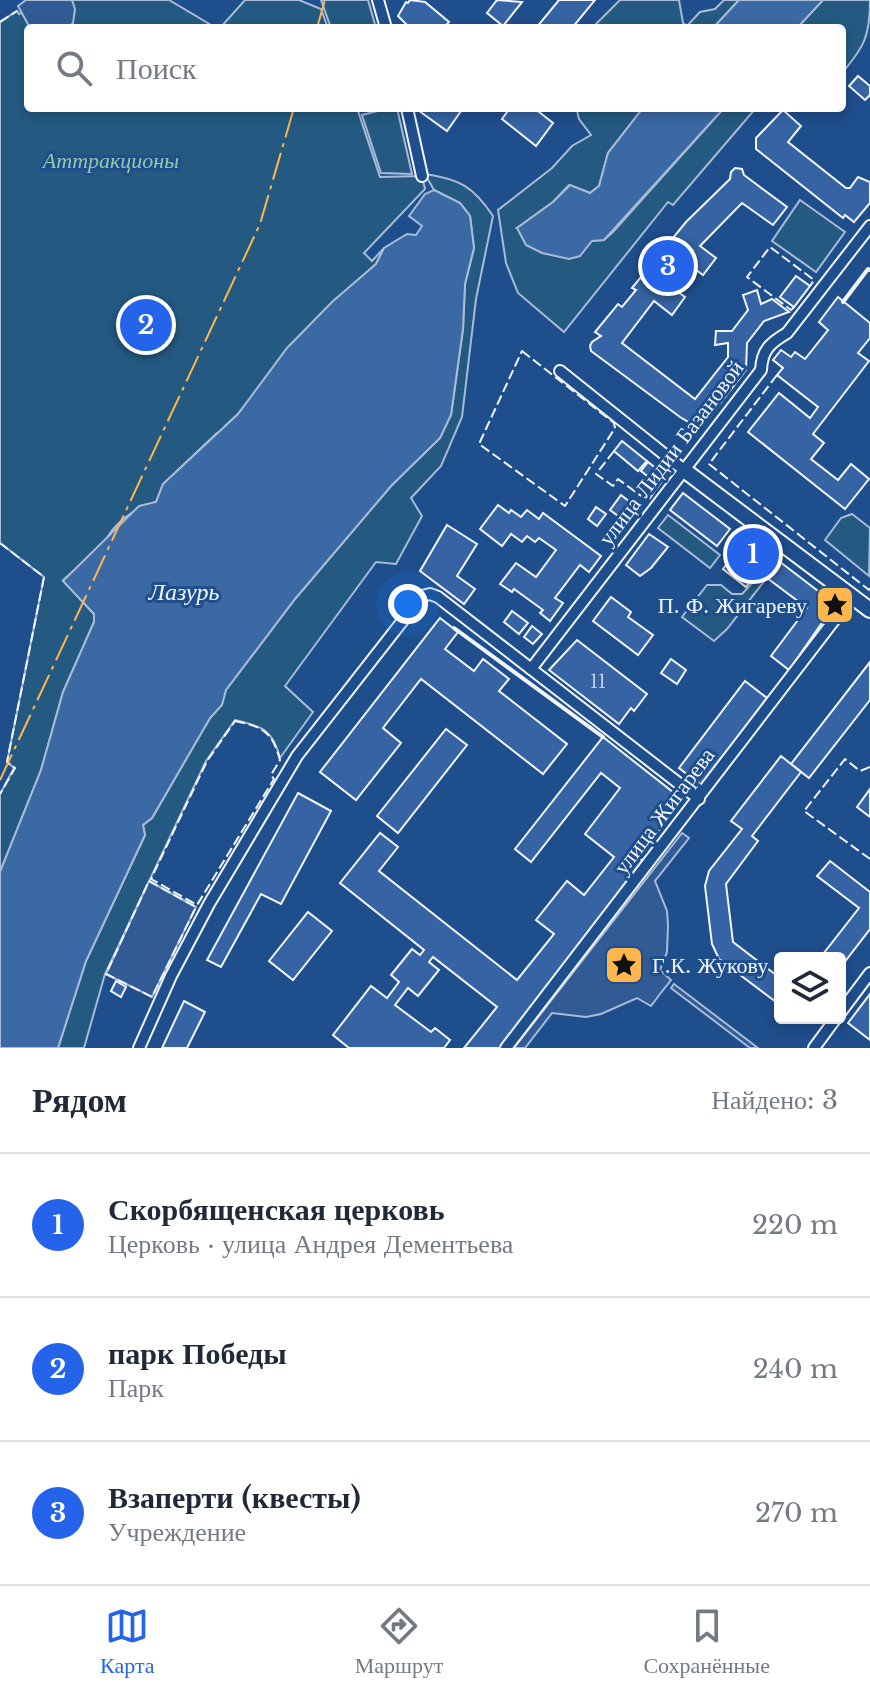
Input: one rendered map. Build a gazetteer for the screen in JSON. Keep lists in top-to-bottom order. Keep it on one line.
{"streets":{"street":["улица Лидии Базановой","улица Жигарева"]},"water":["Лазурь"],"parks":["Аттракционы"],"places":{"place":["П. Ф. Жигареву","Г.К. Жукову"]},"house_numbers":["11"],"page":{"search":"Поиск","pins":["3","2","1"],"heading":["Рядом","Найдено: 3"],"list":[{"mark":"1","name":"Скорбященская церковь","note":"Церковь · улица Андрея Дементьева","value":"220 m"},{"mark":"2","name":"парк Победы","note":"Парк","value":"240 m"},{"mark":"3","name":"Взаперти (квесты)","note":"Учреждение","value":"270 m"}],"nav":["Карта","Маршрут","Сохранённые"]}}
